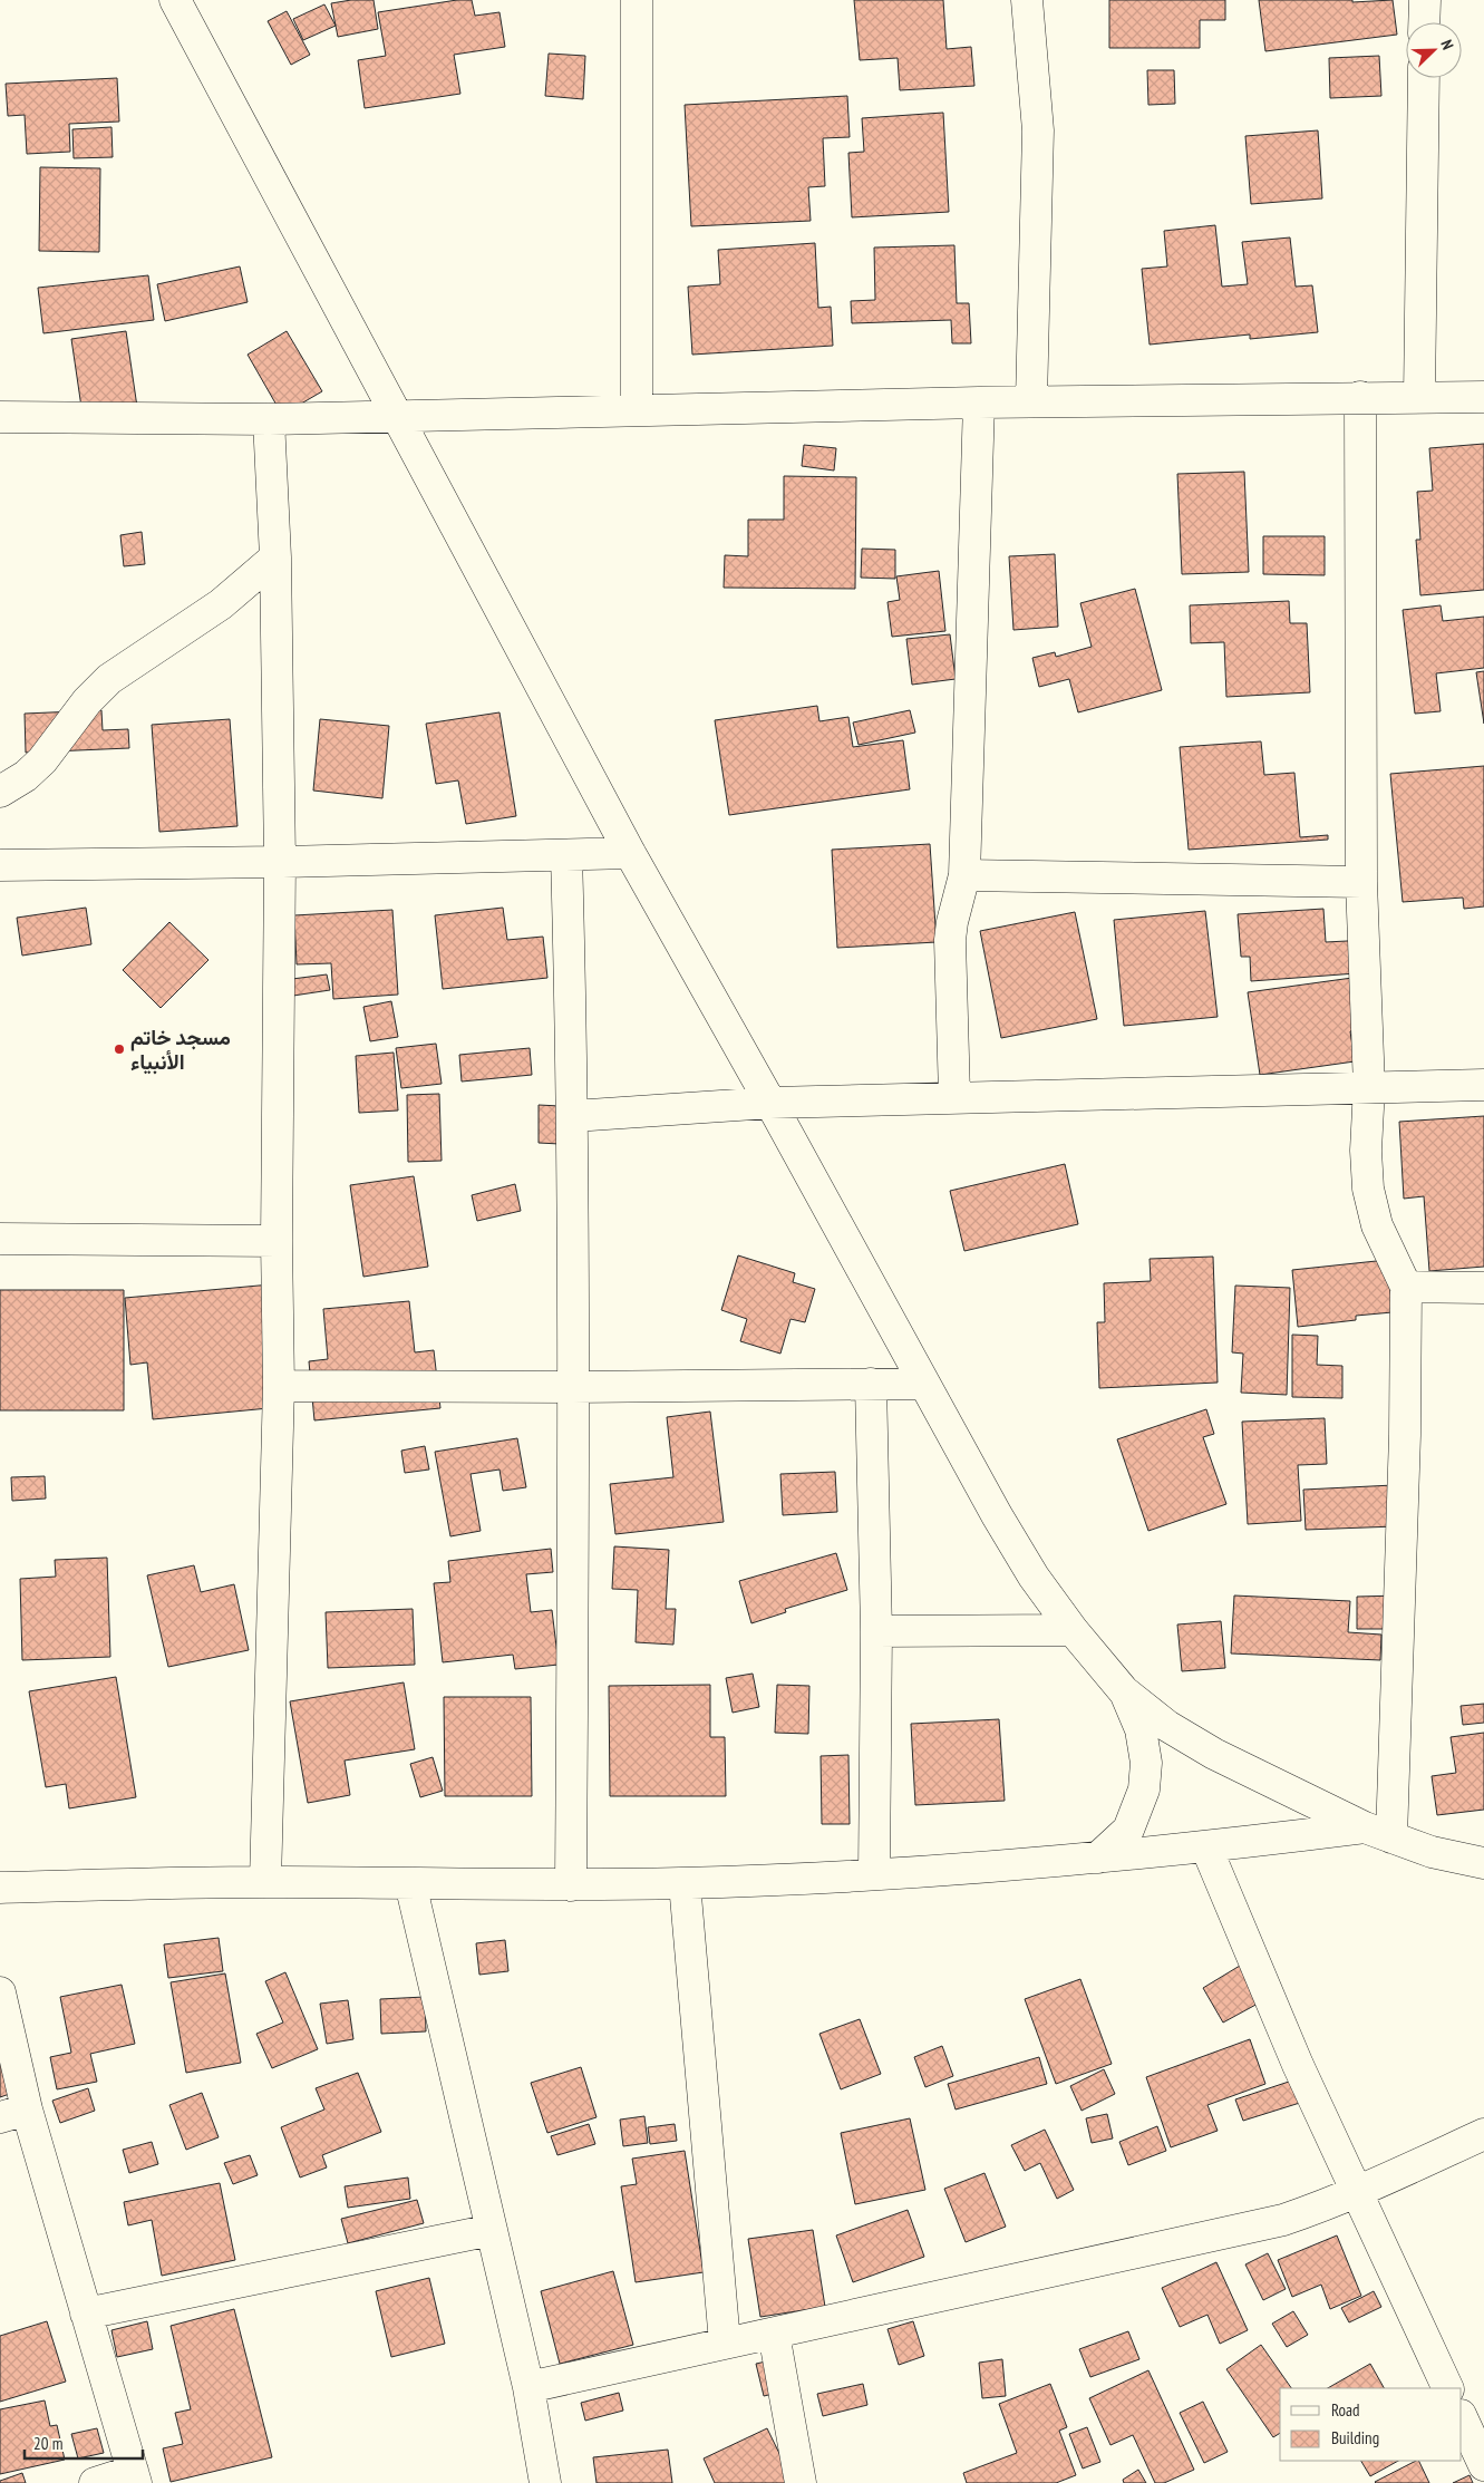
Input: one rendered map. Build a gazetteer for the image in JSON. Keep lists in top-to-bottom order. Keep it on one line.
{"places":["مسجد خاتم الأنبياء"],"legend":["Road","Building"],"scale_bar":"20 m","north":"top right"}
